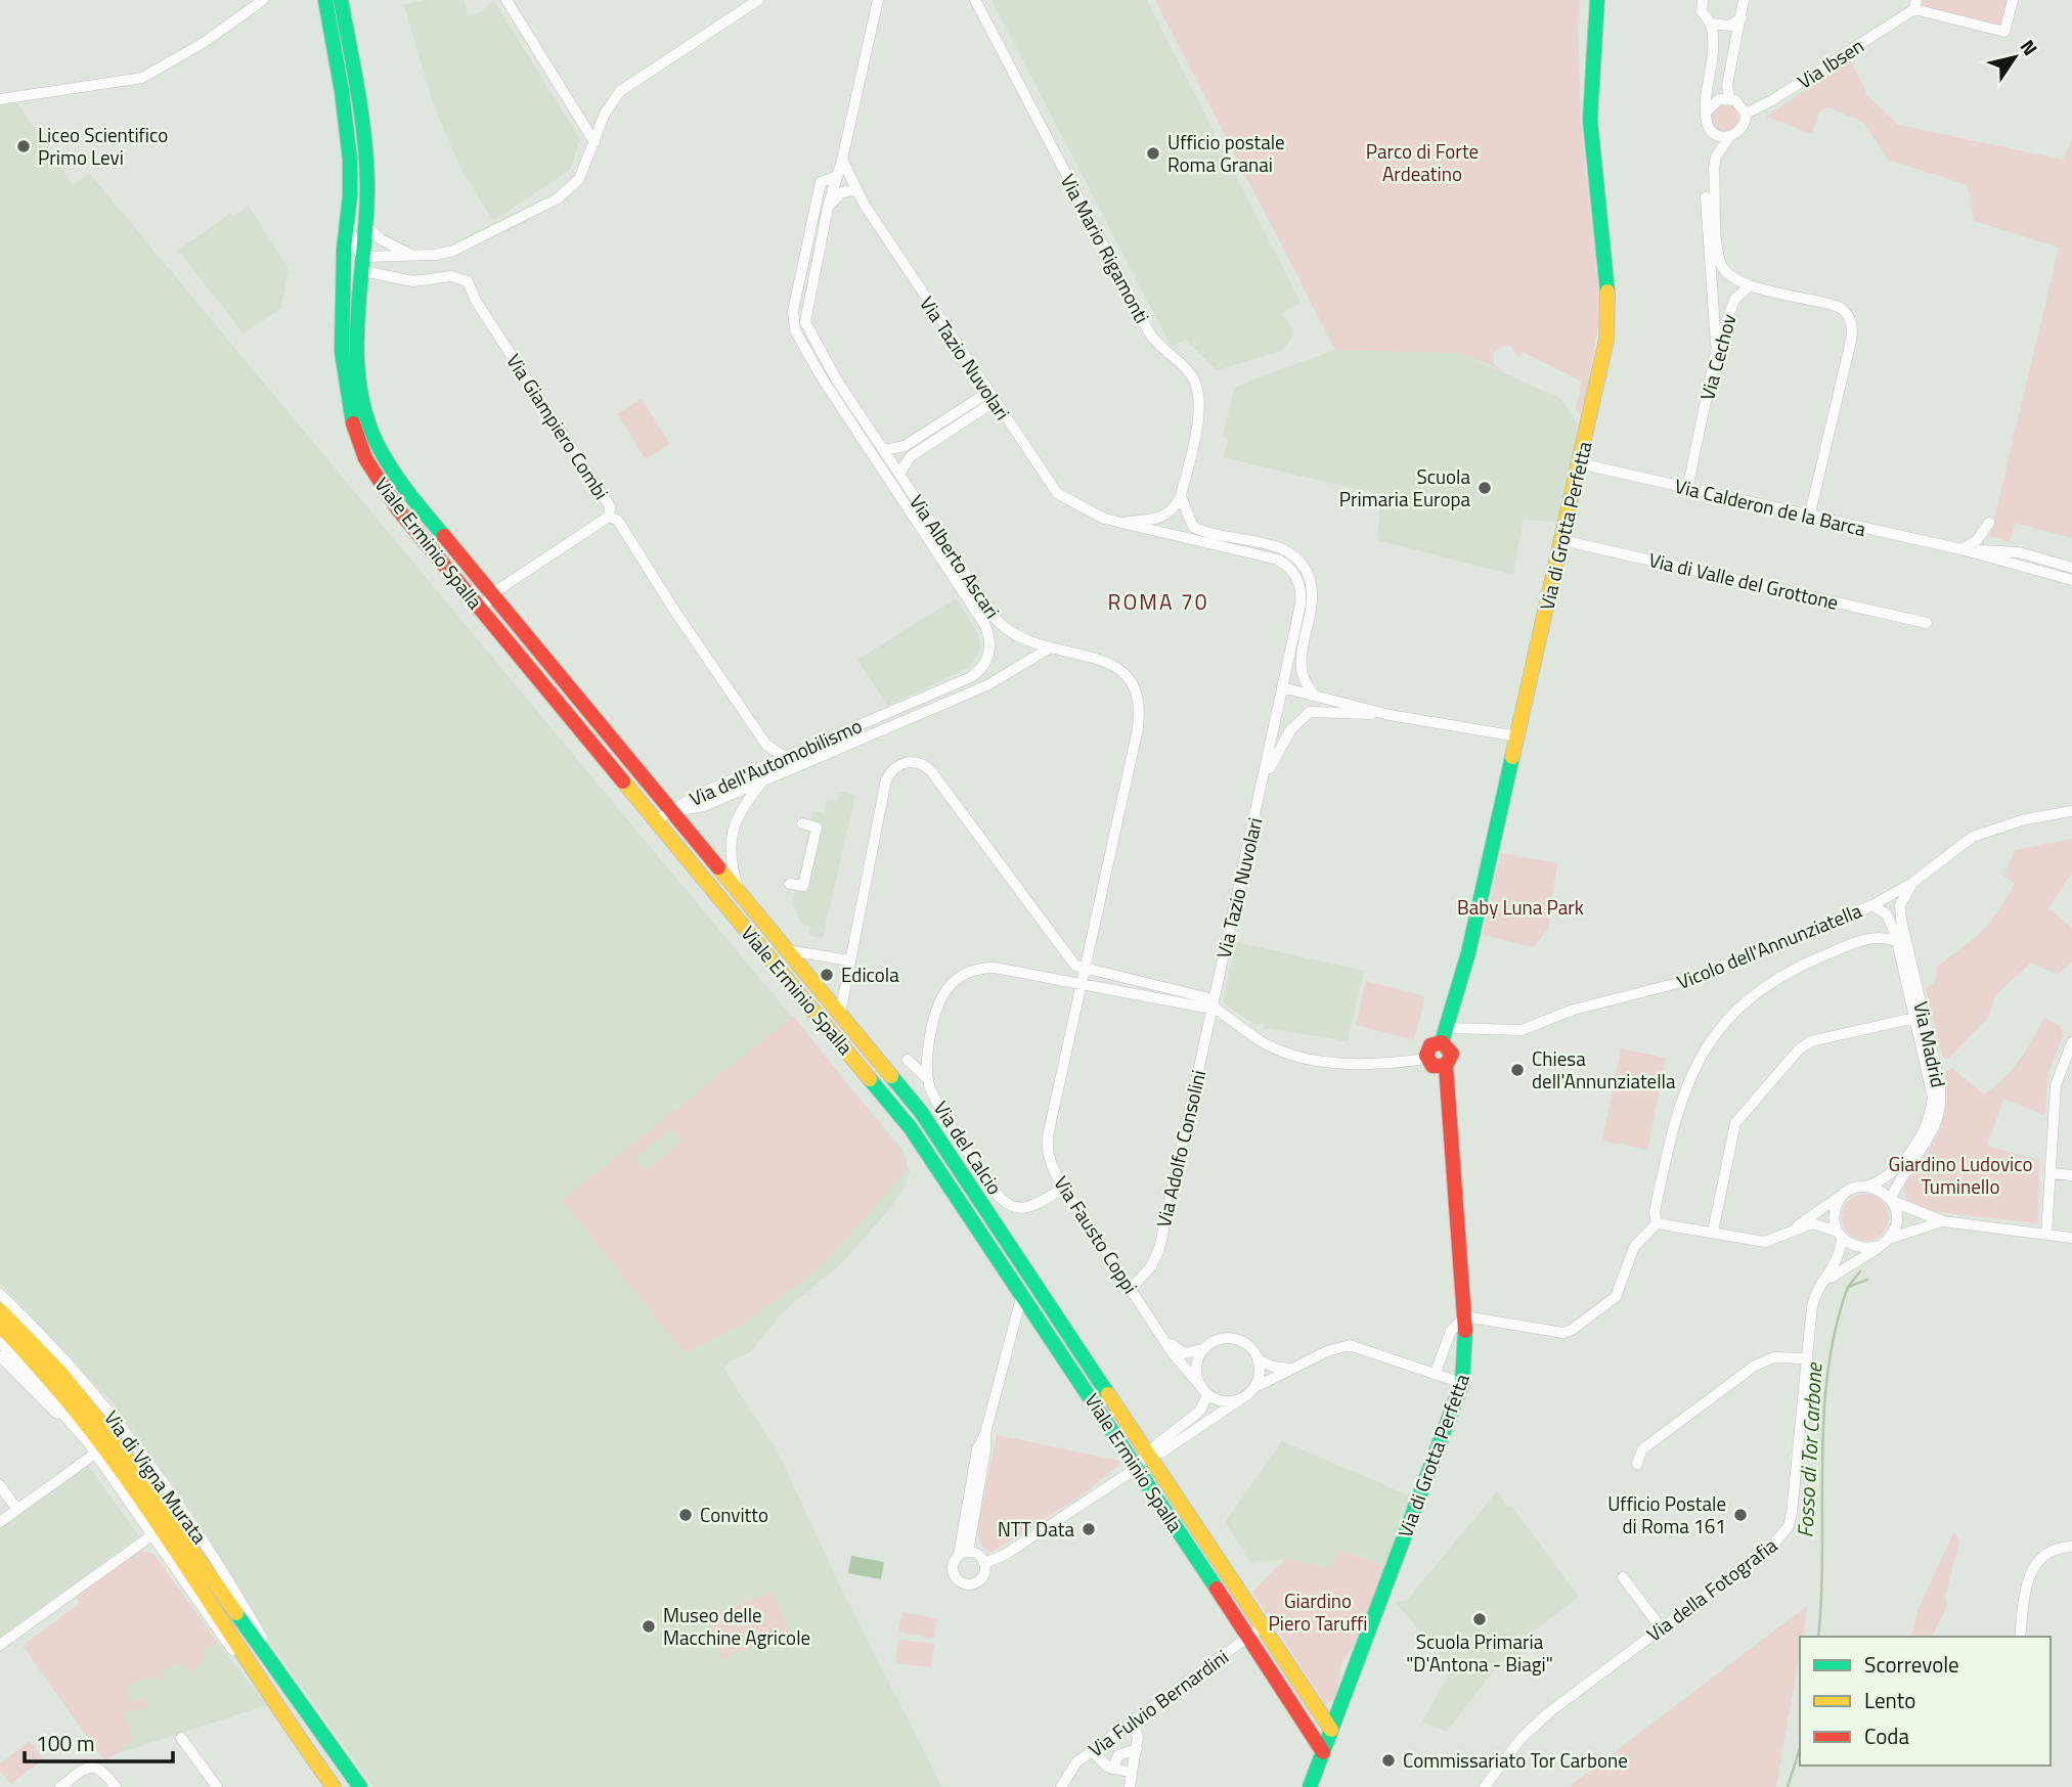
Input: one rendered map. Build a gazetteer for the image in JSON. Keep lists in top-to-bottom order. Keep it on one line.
{"streets":{"main road":["Via di Grotta Perfetta","Viale Erminio Spalla","Via di Vigna Murata"],"street":["Via Ibsen","Via Mario Rigamonti","Via Cechov","Via Tazio Nuvolari","Via Giampiero Combi","Via Calderon de la Barca","Via Alberto Ascari","Via di Valle del Grottone","Via dell'Automobilismo","Vicolo dell'Annunziatella","Via Madrid","Via del Calcio","Via Adolfo Consolini","Via Fausto Coppi","Via della Fotografia","Via Fulvio Bernardini"]},"crossings":[["Via Mario Rigamonti","Via Tazio Nuvolari"],["Via Cechov","Via Calderon de la Barca"],["Via Tazio Nuvolari","Via Adolfo Consolini"],["Via Giampiero Combi","Viale Erminio Spalla"],["Via Giampiero Combi","Via dell'Automobilismo"],["Via Calderon de la Barca","Via di Grotta Perfetta"],["Via di Grotta Perfetta","Viale Erminio Spalla"],["Via di Grotta Perfetta","Via di Valle del Grottone"],["Via di Grotta Perfetta","Vicolo dell'Annunziatella"],["Viale Erminio Spalla","Via dell'Automobilismo"],["Viale Erminio Spalla","Via Fulvio Bernardini"],["Via Alberto Ascari","Via dell'Automobilismo"],["Via Alberto Ascari","Via Fausto Coppi"],["Vicolo dell'Annunziatella","Via Madrid"],["Via Madrid","Via della Fotografia"],["Via del Calcio","Via Fausto Coppi"],["Via Adolfo Consolini","Via Fausto Coppi"]],"districts":["ROMA 70"],"water":["Fosso di Tor Carbone"],"parks":["Parco di Forte Ardeatino","Baby Luna Park","Giardino Ludovico Tuminello","Giardino Piero Taruffi"],"places":["Liceo Scientifico Primo Levi","Ufficio postale Roma Granai","Scuola Primaria Europa","Edicola","Chiesa dell'Annunziatella","Convitto","Ufficio Postale di Roma 161","NTT Data","Scuola Primaria \"D'Antona - Biagi\"","Museo delle Macchine Agricole","Commissariato Tor Carbone"],"legend":["Scorrevole","Lento","Coda"],"scale_bar":"100 m","north":"top right"}
